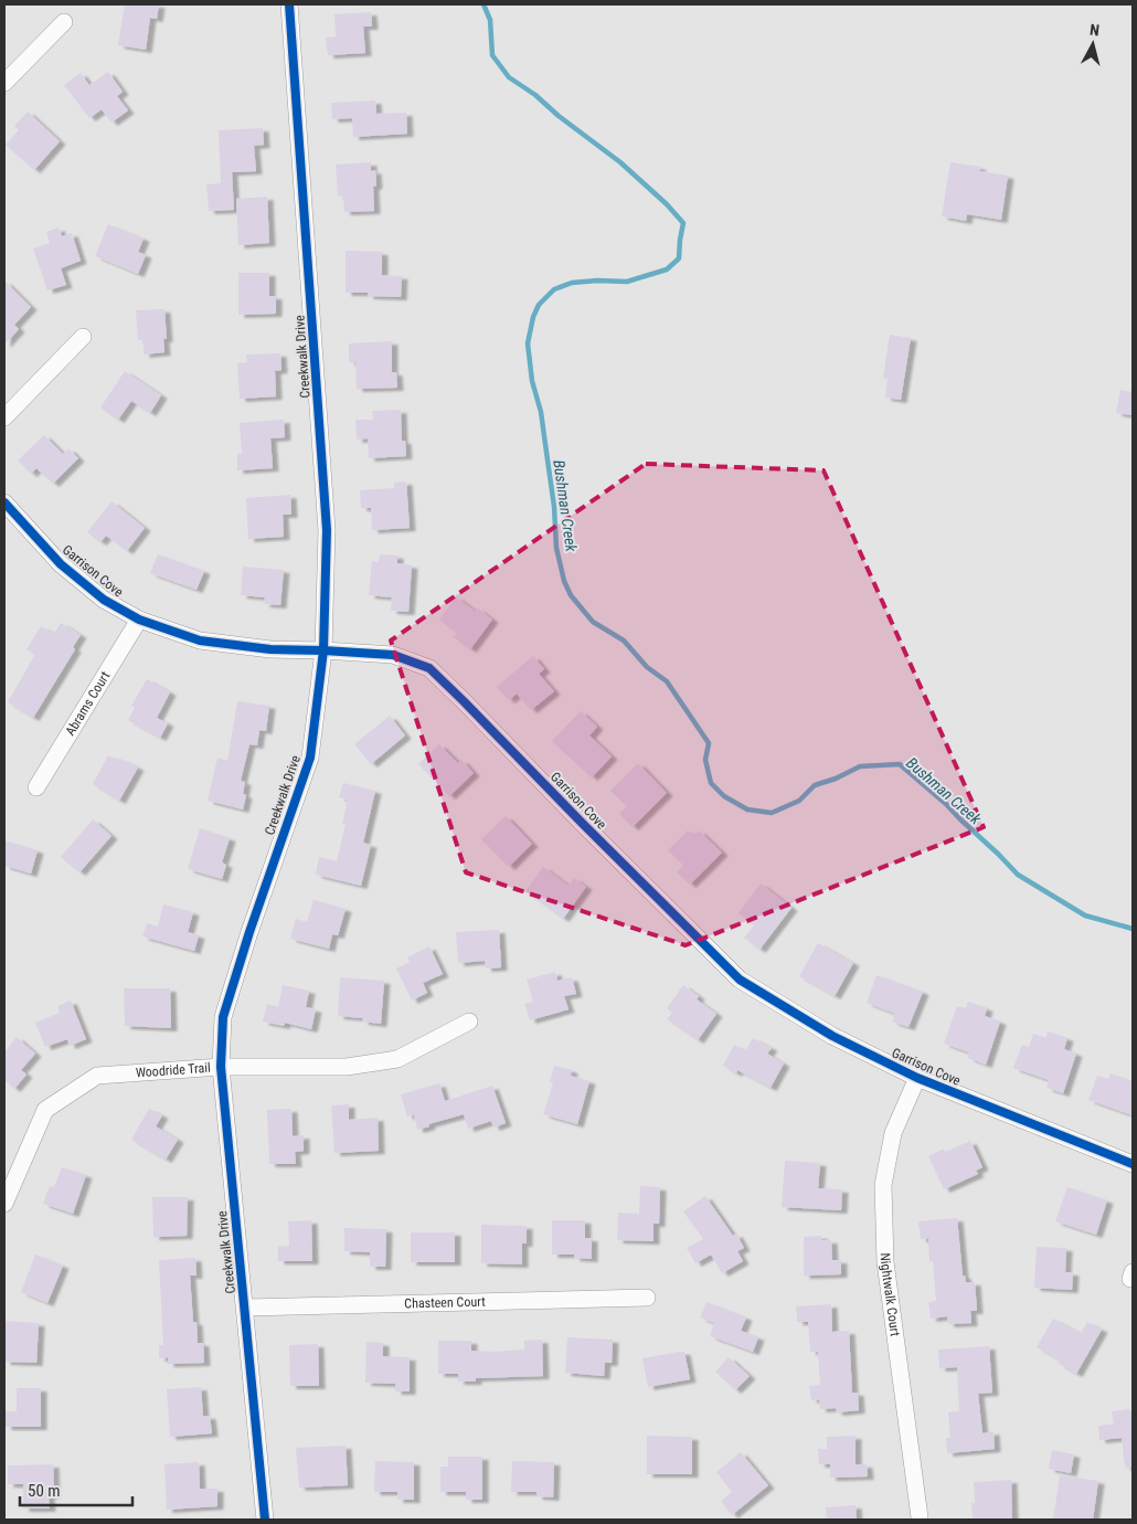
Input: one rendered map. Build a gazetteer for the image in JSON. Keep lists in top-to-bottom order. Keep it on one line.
{"streets":{"street":["Creekwalk Drive","Garrison Cove","Abrams Court","Woodride Trail","Nightwalk Court","Chasteen Court"]},"crossings":[["Creekwalk Drive","Garrison Cove"],["Creekwalk Drive","Woodride Trail"],["Creekwalk Drive","Chasteen Court"],["Garrison Cove","Abrams Court"],["Garrison Cove","Nightwalk Court"]],"water":["Bushman Creek"],"scale_bar":"50 m","north":"top"}
